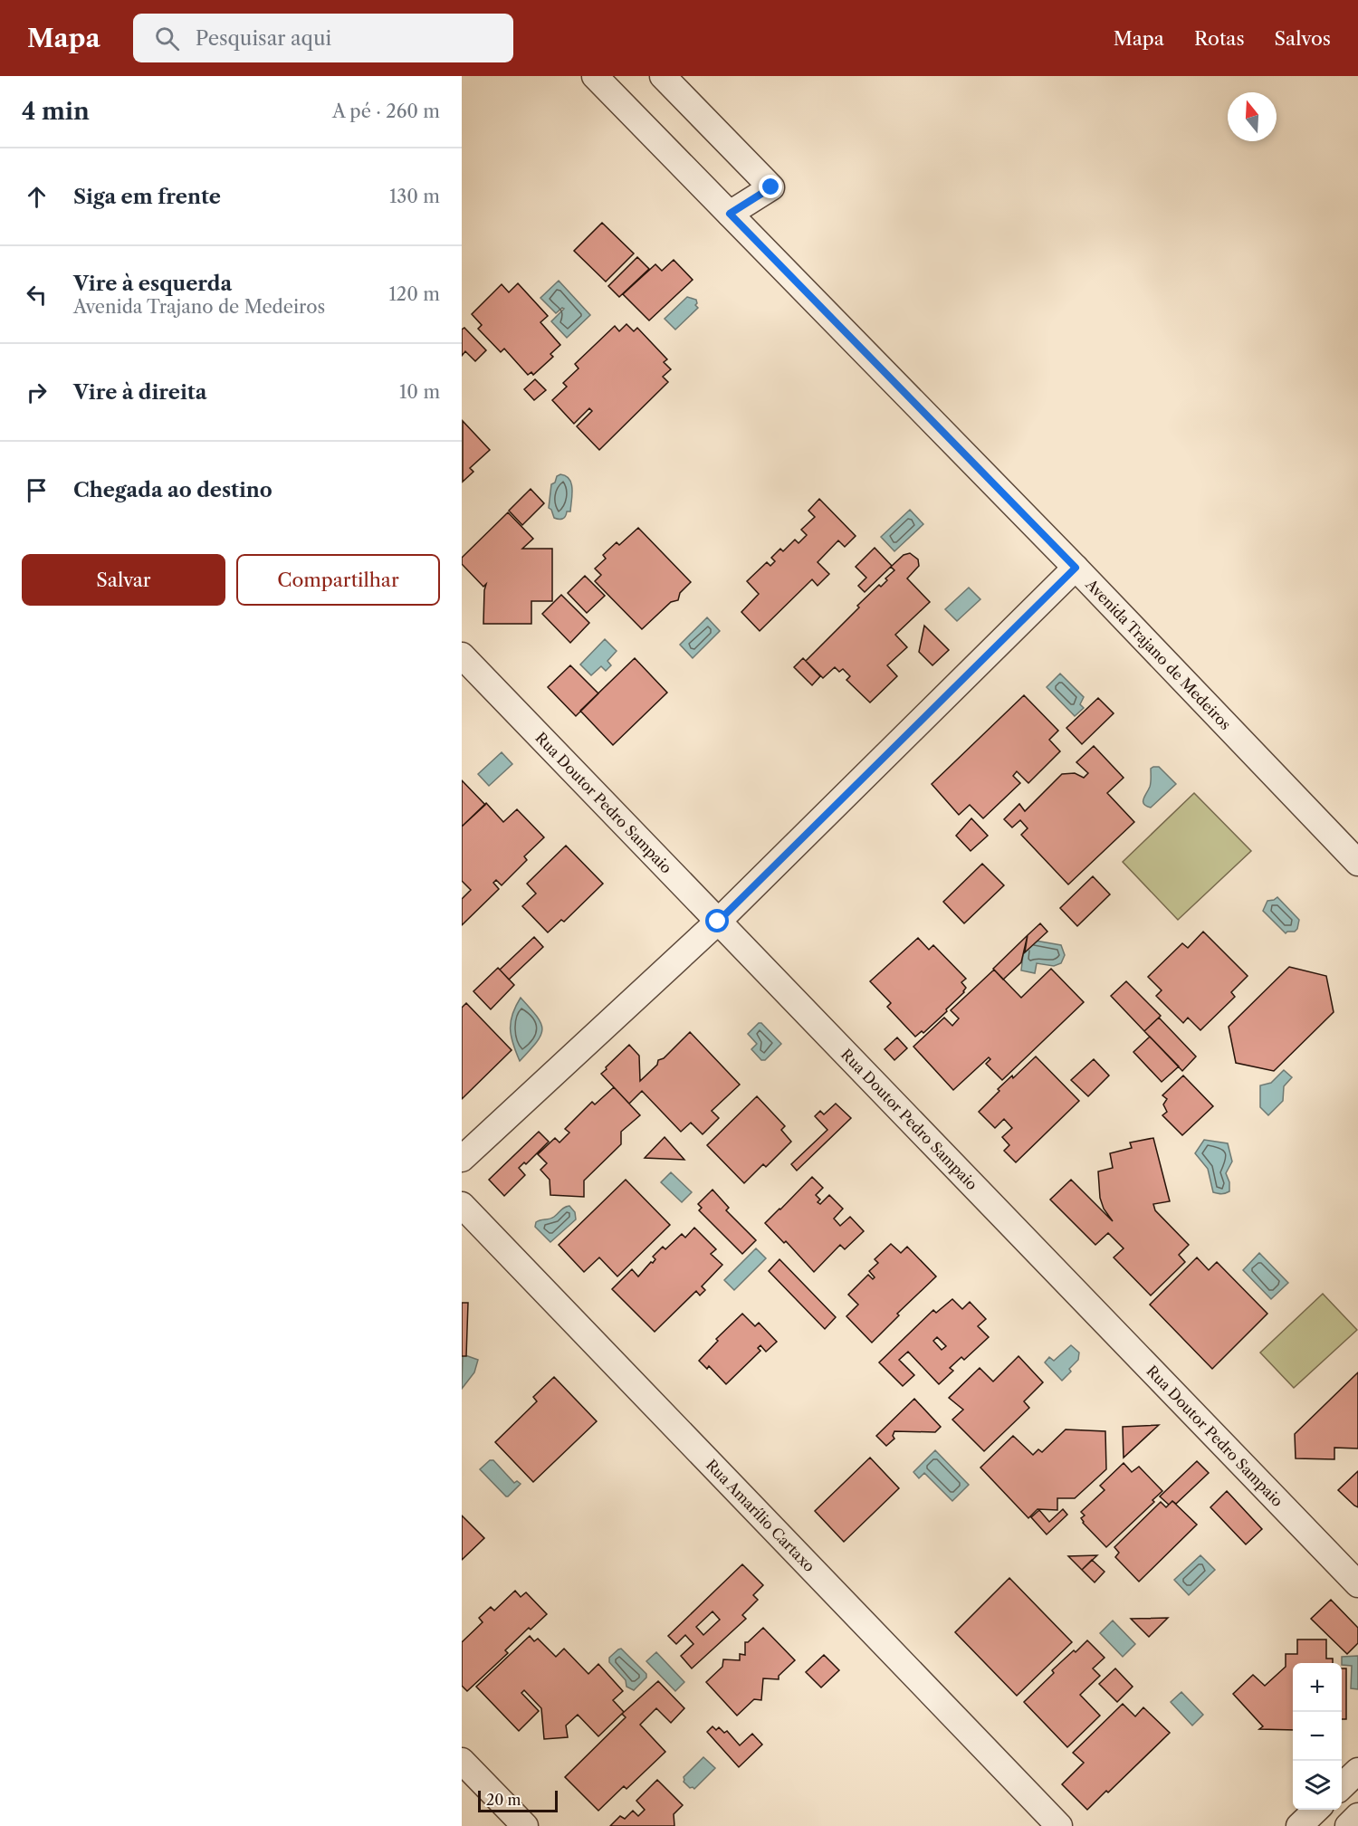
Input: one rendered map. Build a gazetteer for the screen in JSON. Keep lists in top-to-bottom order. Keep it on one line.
{"streets":{"street":["Avenida Trajano de Medeiros","Rua Doutor Pedro Sampaio","Rua Amarílio Cartaxo"]},"scale_bar":"20 m","north":"top","page":{"header":"Mapa","search":"Pesquisar aqui","nav":["Mapa","Rotas","Salvos"],"heading":["4 min","A pé · 260 m"],"list":[["Siga em frente","130 m"],["Vire à esquerda","Avenida Trajano de Medeiros","120 m"],["Vire à direita","10 m"],"Chegada ao destino"],"buttons":["Salvar","Compartilhar"],"map_buttons":["+","−"],"scale":"20 m"}}
